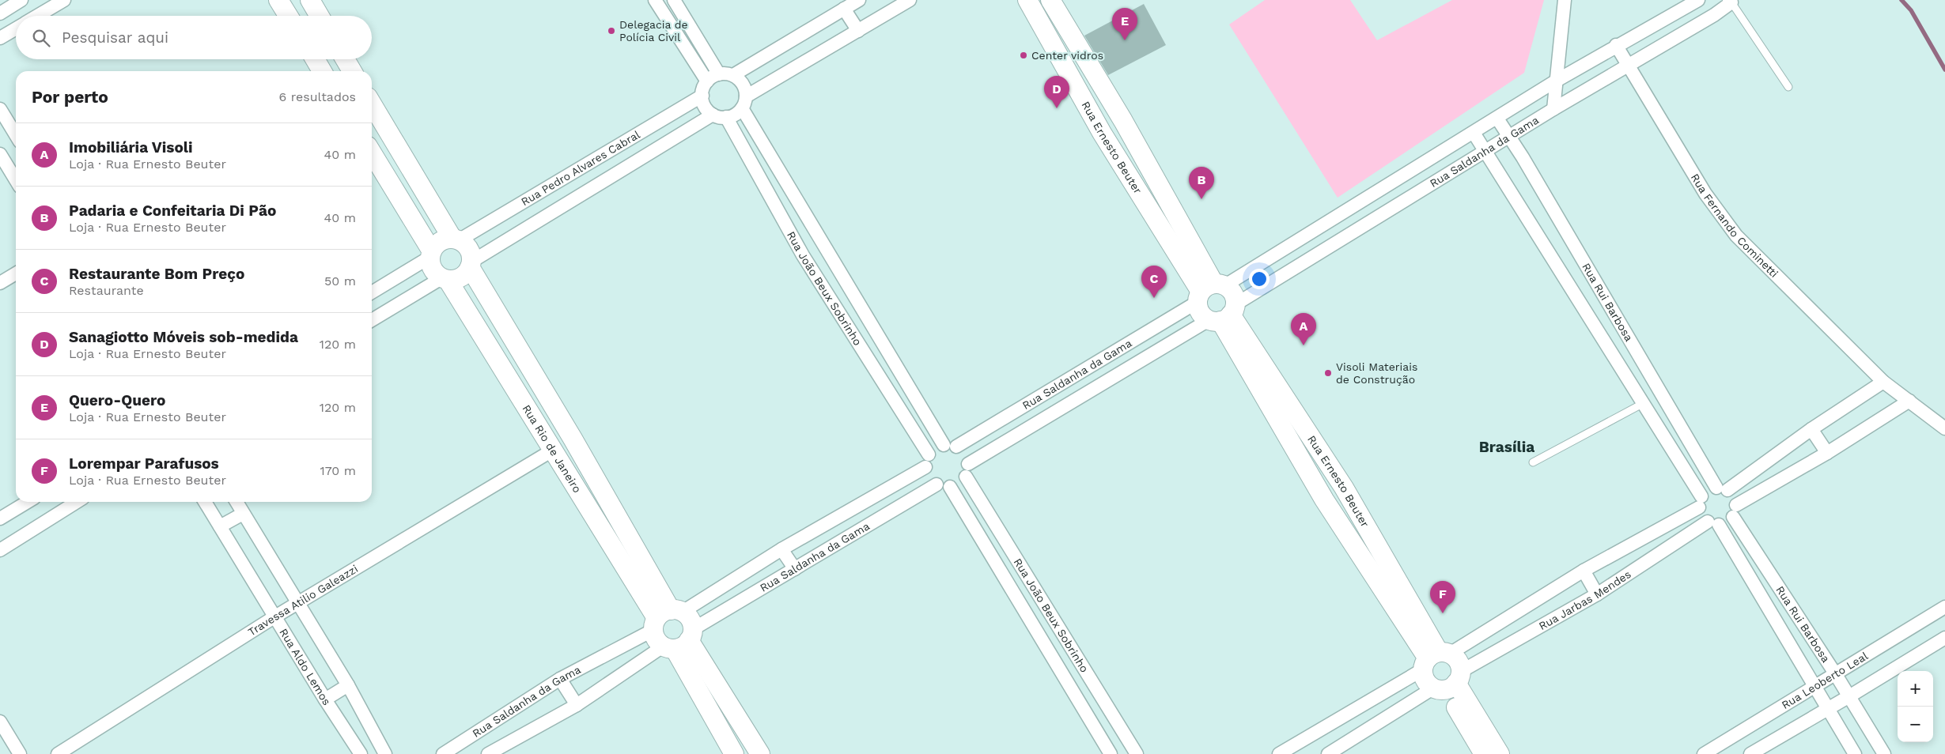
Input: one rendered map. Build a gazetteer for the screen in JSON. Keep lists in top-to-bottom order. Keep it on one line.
{"streets":{"main road":["Rua Ernesto Beuter","Rua Rio de Janeiro"],"street":["Rua Saldanha da Gama","Rua Pedro Alvares Cabral","Rua Fernando Cominetti","Rua João Beux Sobrinho","Rua Rui Barbosa","Rua Jarbas Mendes","Travessa Atilio Galeazzi","Rua Aldo Lemos","Rua Leoberto Leal"]},"crossings":[["Rua Ernesto Beuter","Rua Saldanha da Gama"],["Rua Saldanha da Gama","Rua Fernando Cominetti"],["Rua Saldanha da Gama","Rua João Beux Sobrinho"],["Rua Saldanha da Gama","Rua Rui Barbosa"],["Rua Saldanha da Gama","Rua Rio de Janeiro"],["Rua Pedro Alvares Cabral","Rua João Beux Sobrinho"],["Rua Pedro Alvares Cabral","Rua Rio de Janeiro"],["Rua Rui Barbosa","Rua Jarbas Mendes"],["Rua Rui Barbosa","Rua Leoberto Leal"],["Rua Rio de Janeiro","Travessa Atilio Galeazzi"],["Travessa Atilio Galeazzi","Rua Aldo Lemos"]],"districts":["Brasília"],"places":["Delegacia de Polícia Civil","Center vidros","Visoli Materiais de Construção"],"page":{"pins":["E","D","B","C","A","F"],"search":"Pesquisar aqui","heading":["Por perto","6 resultados"],"list":[{"mark":"A","name":"Imobiliária Visoli","note":"Loja · Rua Ernesto Beuter","value":"40 m"},{"mark":"B","name":"Padaria e Confeitaria Di Pão","note":"Loja · Rua Ernesto Beuter","value":"40 m"},{"mark":"C","name":"Restaurante Bom Preço","note":"Restaurante","value":"50 m"},{"mark":"D","name":"Sanagiotto Móveis sob-medida","note":"Loja · Rua Ernesto Beuter","value":"120 m"},{"mark":"E","name":"Quero-Quero","note":"Loja · Rua Ernesto Beuter","value":"120 m"},{"mark":"F","name":"Lorempar Parafusos","note":"Loja · Rua Ernesto Beuter","value":"170 m"}],"map_buttons":["+","−"]}}
